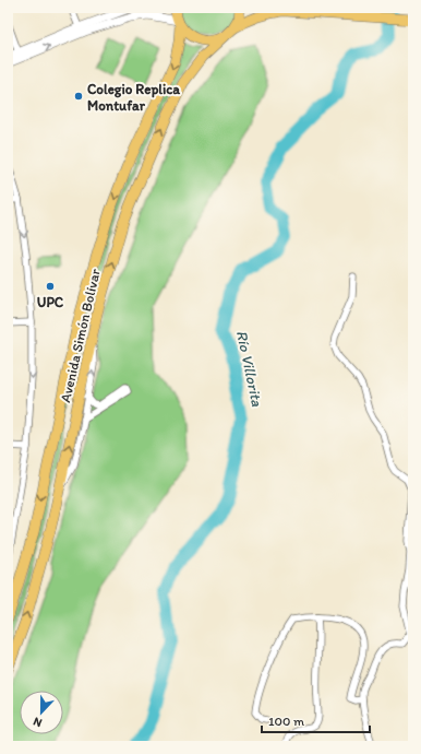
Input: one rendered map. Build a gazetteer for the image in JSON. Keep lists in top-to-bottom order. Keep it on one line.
{"streets":{"main road":["Avenida Simón Bolívar"]},"water":["Río Villorita"],"places":["Colegio Replica Montufar","UPC"],"scale_bar":"100 m","north":"bottom"}
